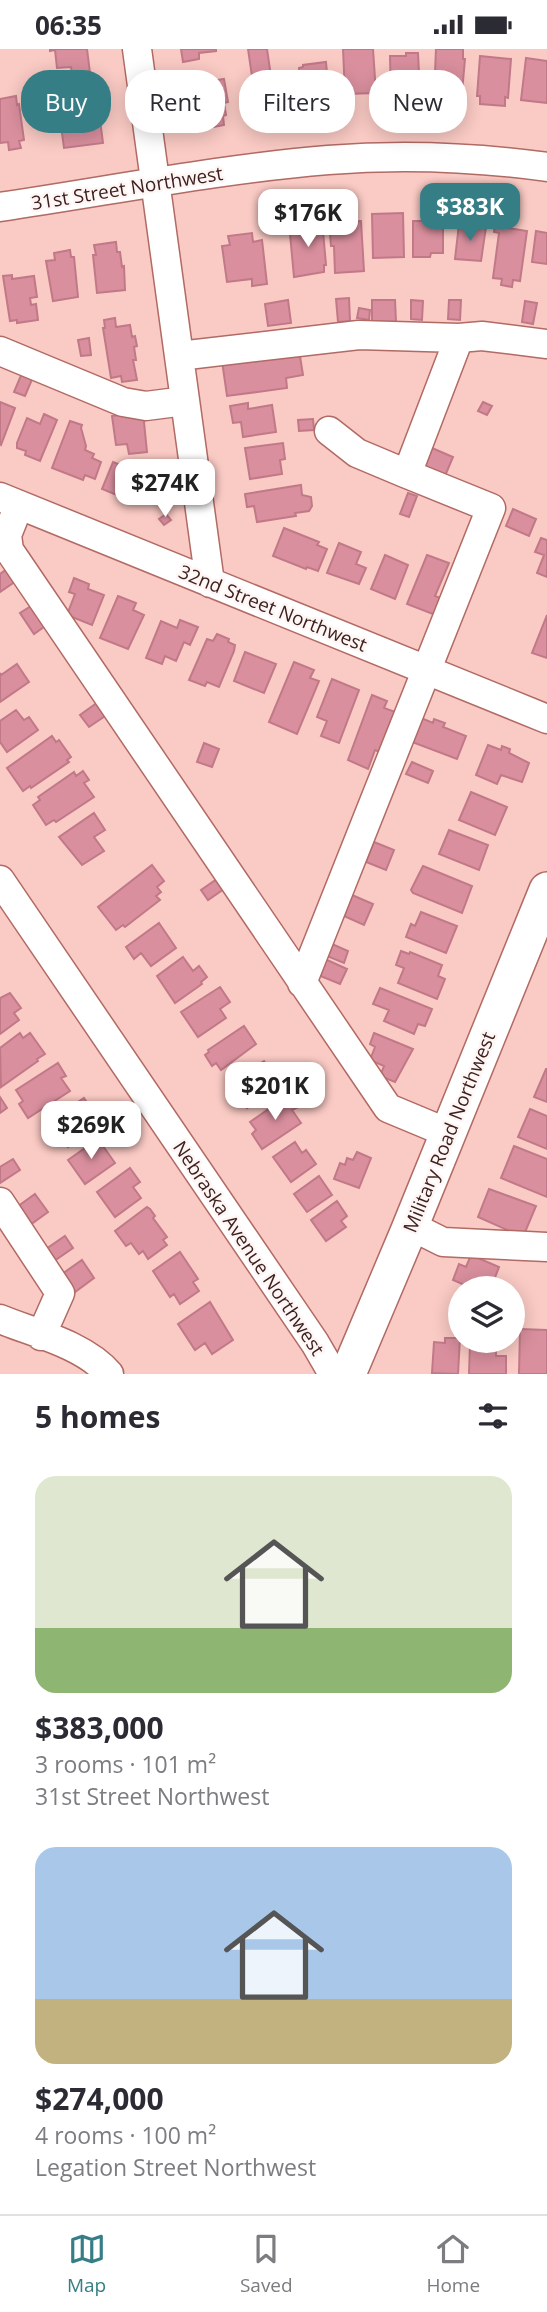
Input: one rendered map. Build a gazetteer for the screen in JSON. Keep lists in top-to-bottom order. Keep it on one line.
{"streets":{"main road":["Military Road Northwest"],"street":["31st Street Northwest","32nd Street Northwest","Nebraska Avenue Northwest"]},"page":{"status":"06:35","chip":["Buy","Rent","Filters","New"],"price":["$383K","$176K","$274K","$201K","$269K"],"heading":"5 homes","list":[{"name":"$383,000","note":"3 rooms · 101 m² · 31st Street Northwest"},{"name":"$274,000","note":"4 rooms · 100 m² · Legation Street Northwest"}],"tabs":["Map","Saved","Home"]}}
